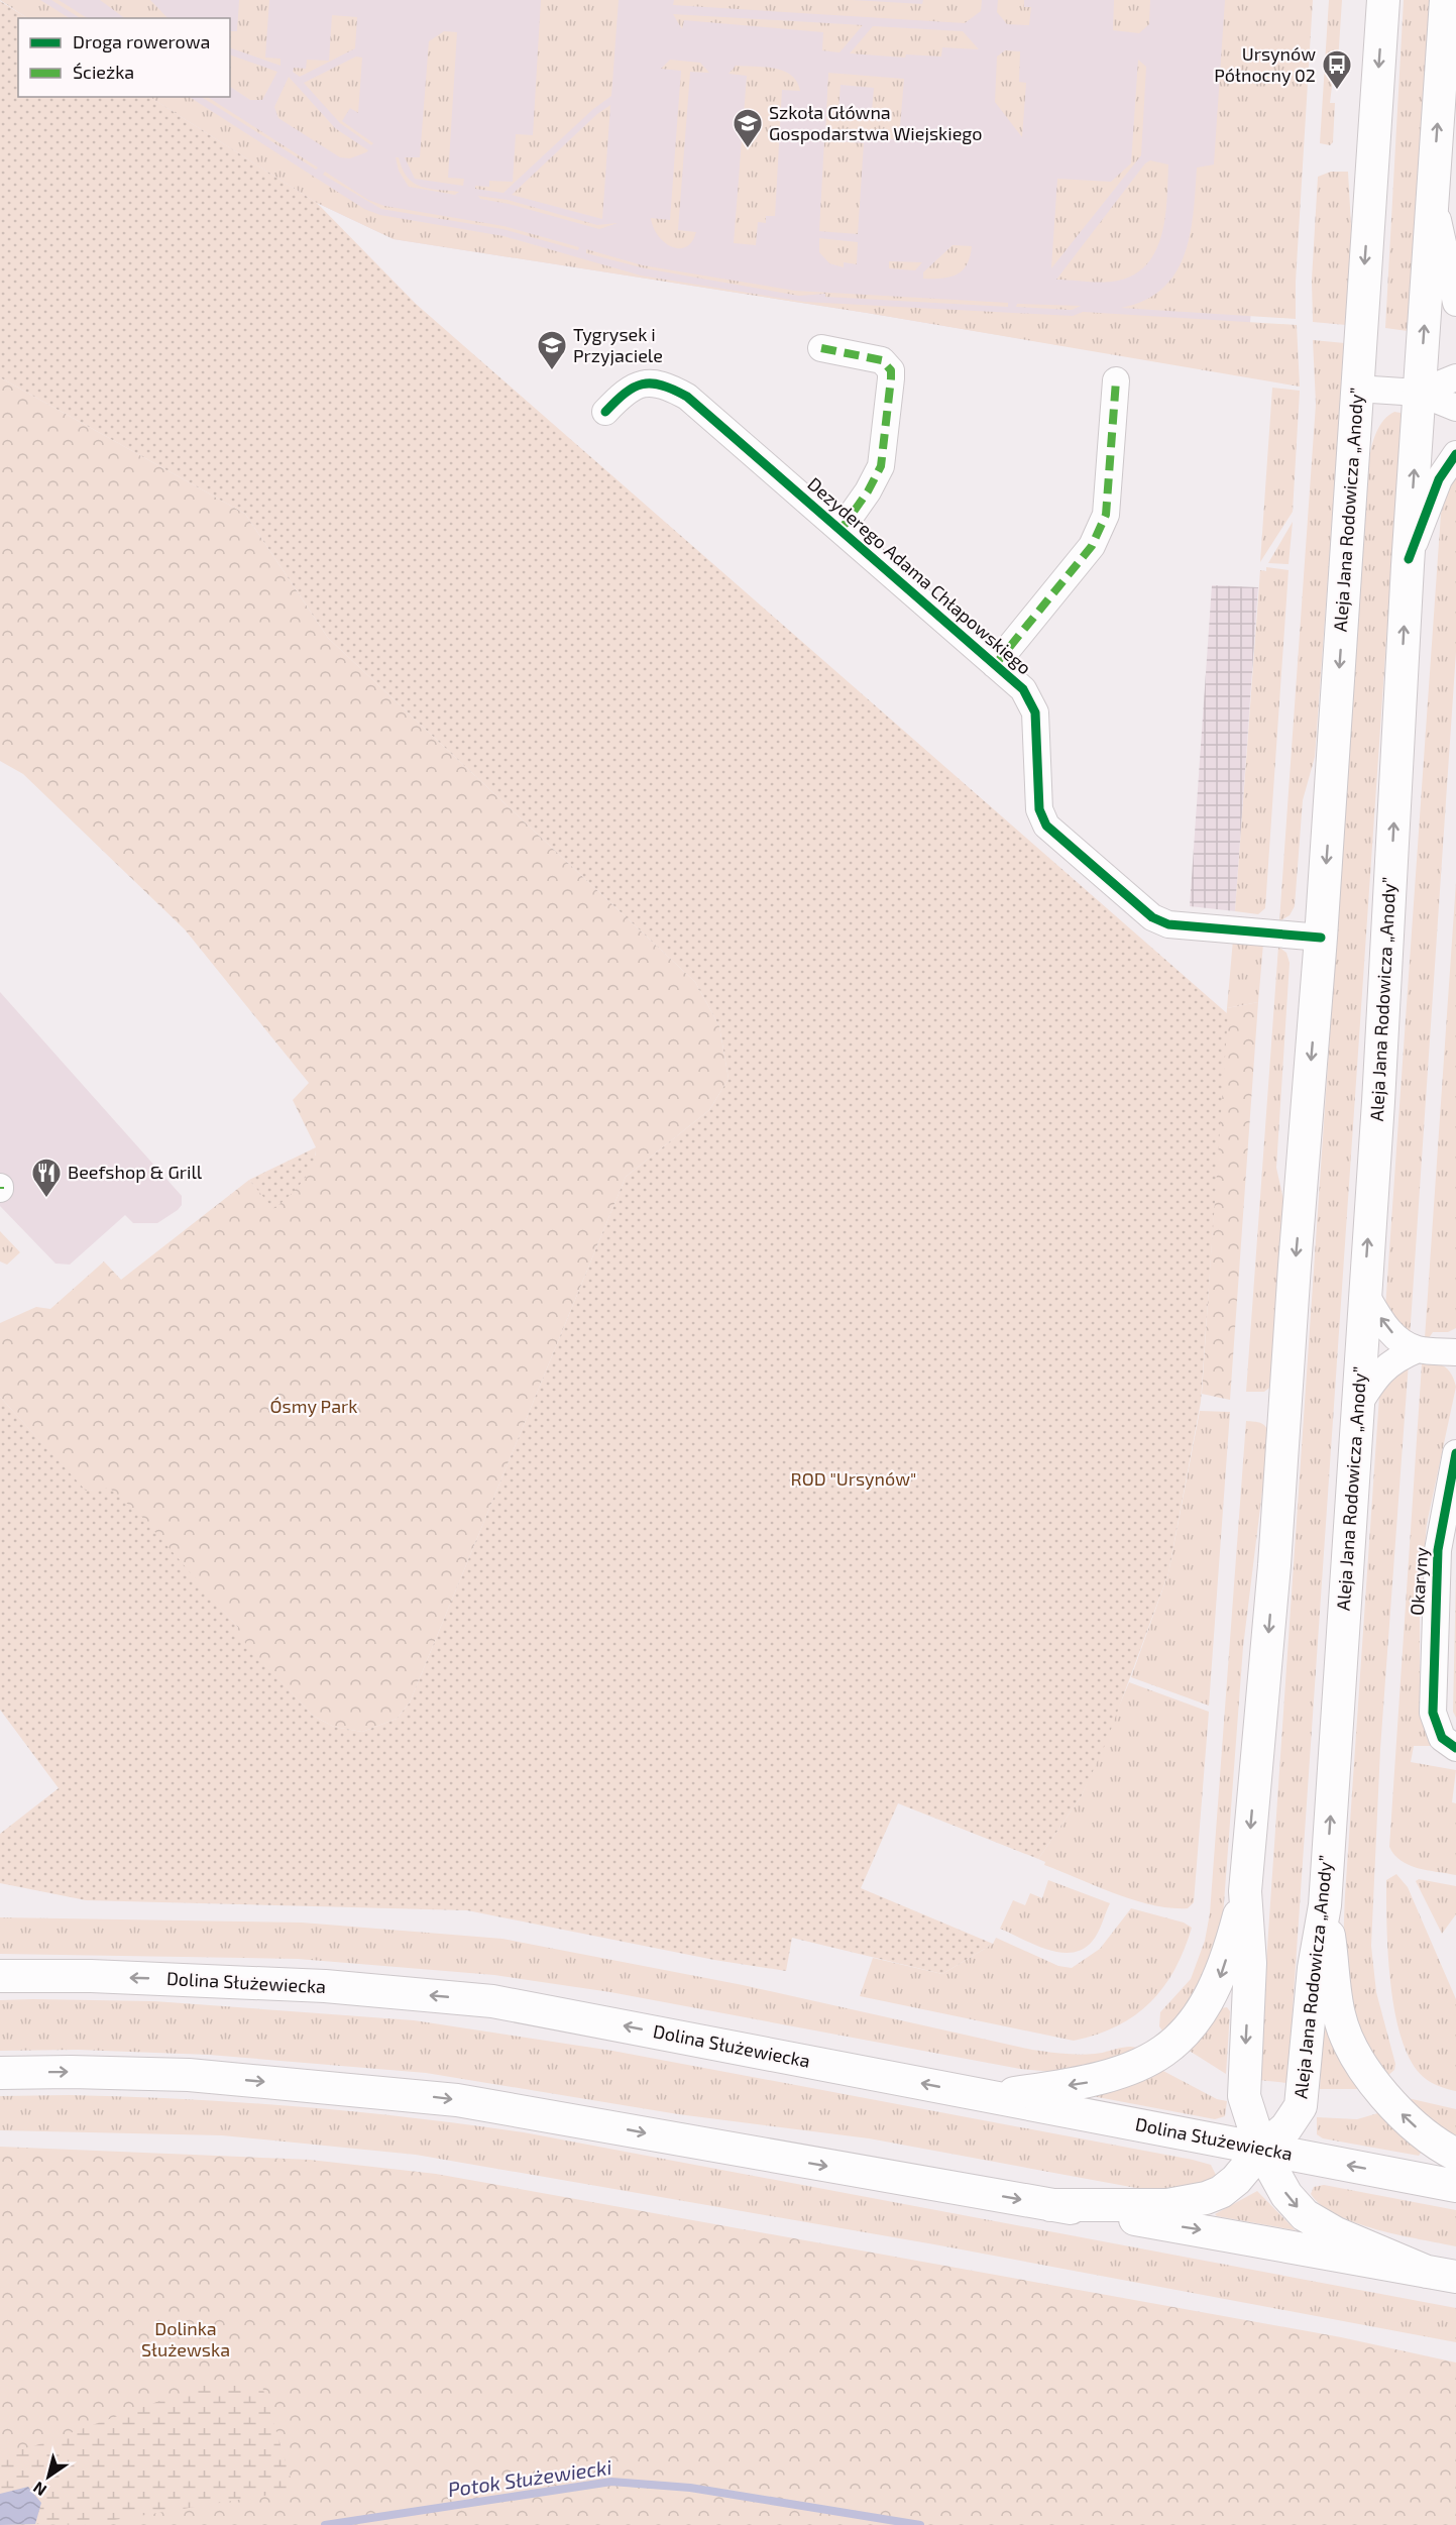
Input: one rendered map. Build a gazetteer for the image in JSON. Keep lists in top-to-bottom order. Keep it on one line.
{"streets":{"main road":["Aleja Jana Rodowicza „Anody”","Dolina Służewiecka"],"street":["Dezyderego Adama Chłapowskiego","Okaryny"]},"crossings":[["Aleja Jana Rodowicza „Anody”","Dezyderego Adama Chłapowskiego"],["Aleja Jana Rodowicza „Anody”","Dolina Służewiecka"]],"water":["Potok Służewiecki"],"parks":["Ósmy Park","ROD \"Ursynów\"","Dolinka Służewska"],"places":{"bus stop":["Ursynów Północny 02"],"school or university":["Szkoła Główna Gospodarstwa Wiejskiego","Tygrysek i Przyjaciele"],"restaurant":["Beefshop & Grill"]},"legend":["Droga rowerowa","Ścieżka"],"north":"bottom left"}
